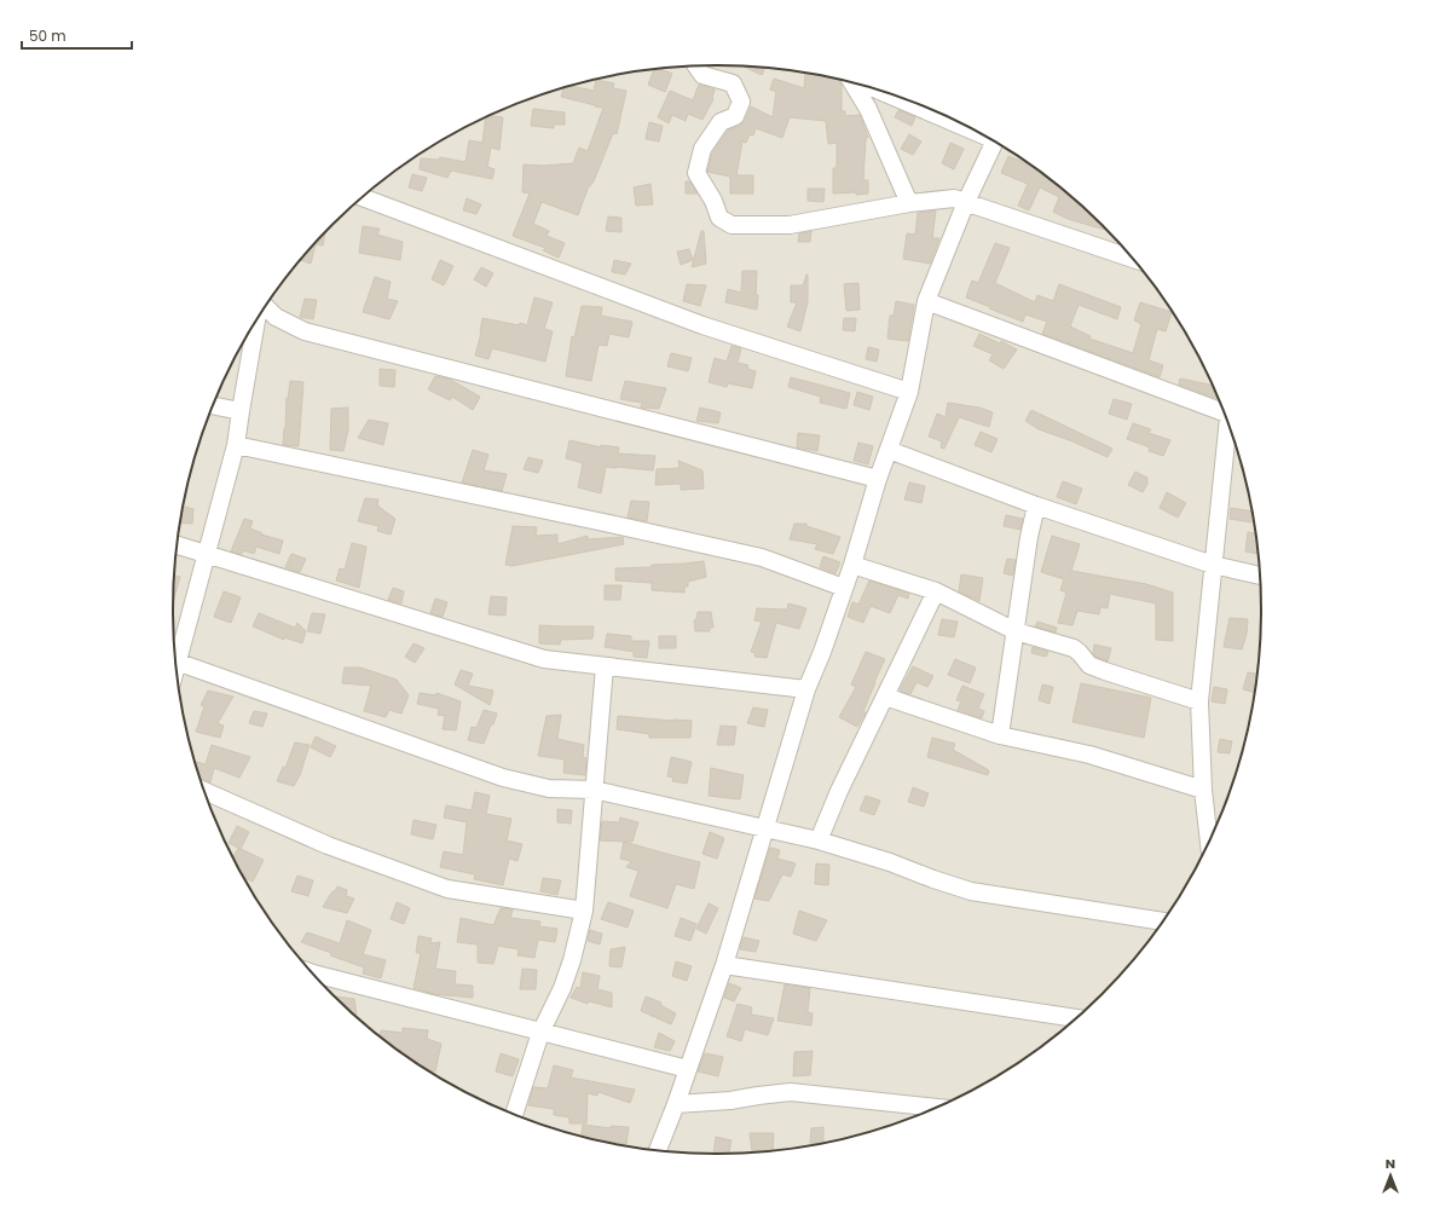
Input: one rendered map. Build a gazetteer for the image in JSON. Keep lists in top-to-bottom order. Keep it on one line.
{"scale_bar":"50 m","north":"top"}
